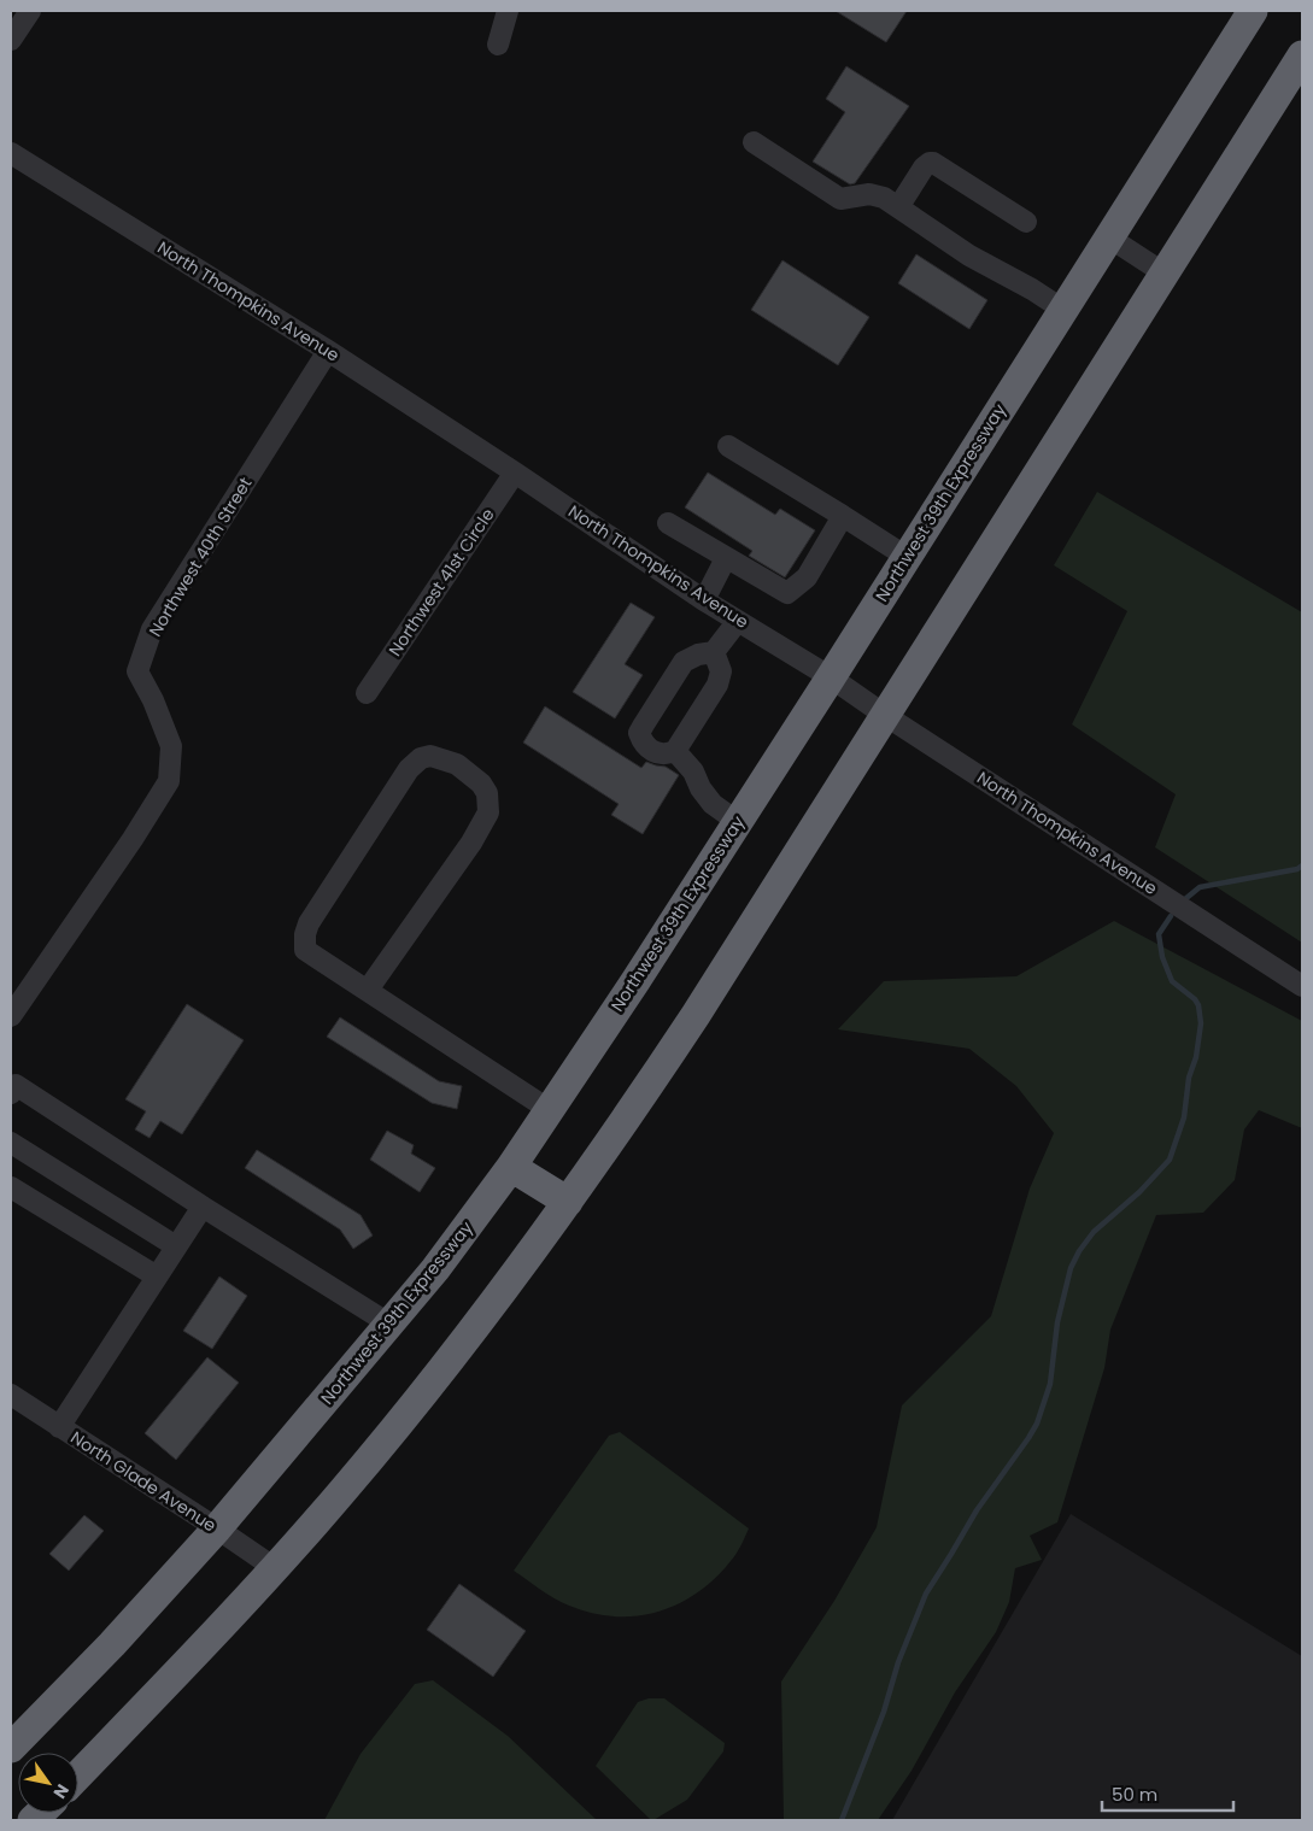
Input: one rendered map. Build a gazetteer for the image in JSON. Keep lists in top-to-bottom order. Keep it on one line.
{"streets":{"highway":["Northwest 39th Expressway"],"street":["North Thompkins Avenue","Northwest 40th Street","Northwest 41st Circle","North Glade Avenue"]},"crossings":[["North Thompkins Avenue","Northwest 39th Expressway"],["North Thompkins Avenue","Northwest 40th Street"],["North Thompkins Avenue","Northwest 41st Circle"],["Northwest 39th Expressway","North Glade Avenue"]],"scale_bar":"50 m","north":"bottom right"}
